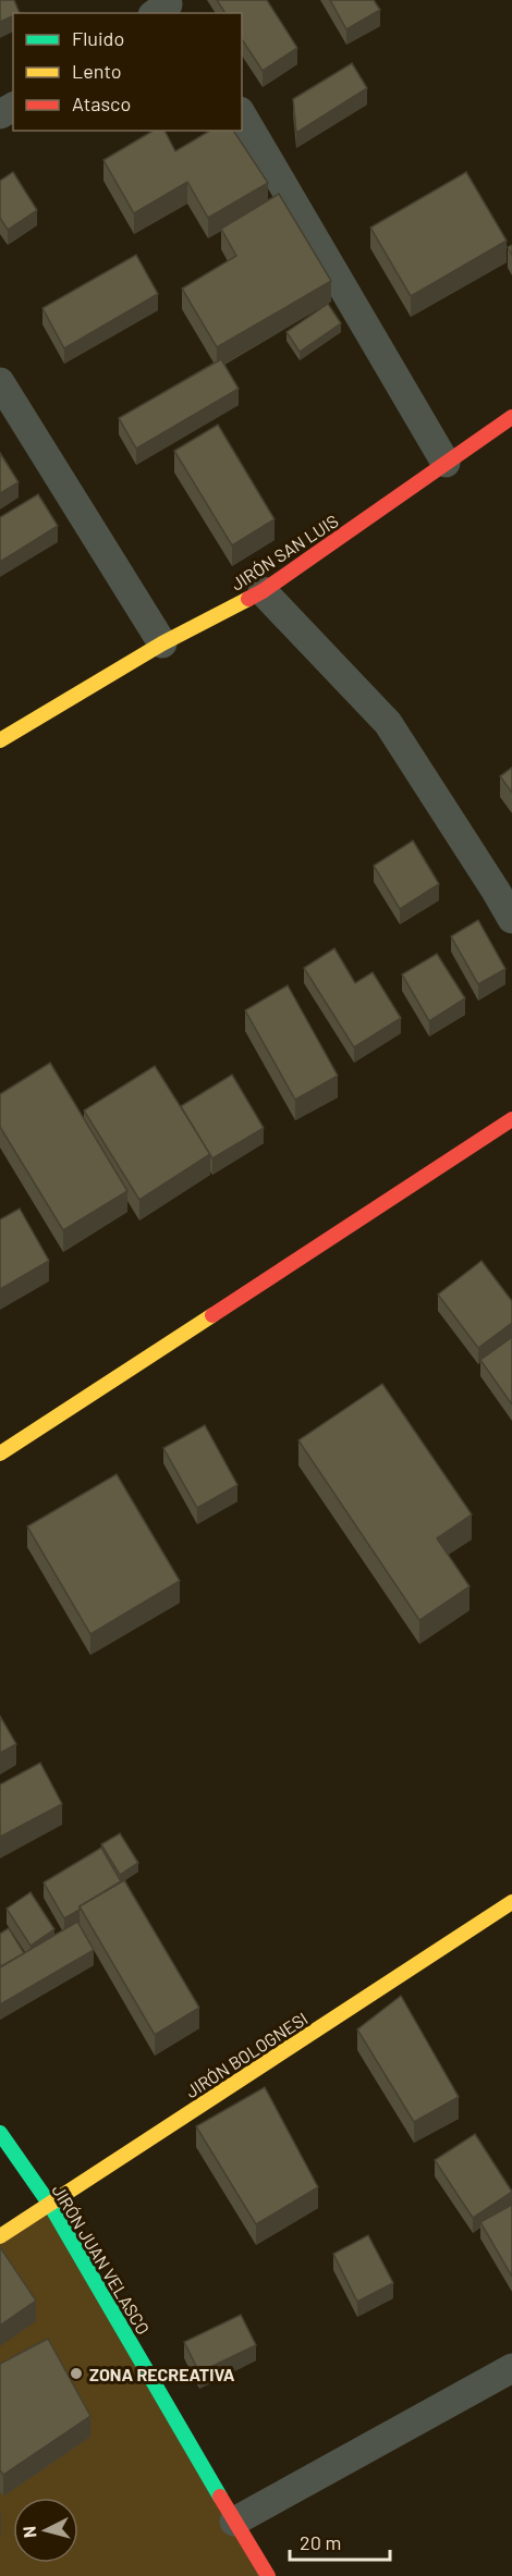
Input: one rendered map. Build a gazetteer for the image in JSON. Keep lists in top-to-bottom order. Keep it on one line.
{"streets":{"main road":["JIRÓN SAN LUIS","JIRÓN BOLOGNESI","JIRÓN JUAN VELASCO"]},"crossings":[["JIRÓN BOLOGNESI","JIRÓN JUAN VELASCO"]],"places":["ZONA RECREATIVA"],"legend":["Fluido","Lento","Atasco"],"scale_bar":"20 m","north":"left"}
